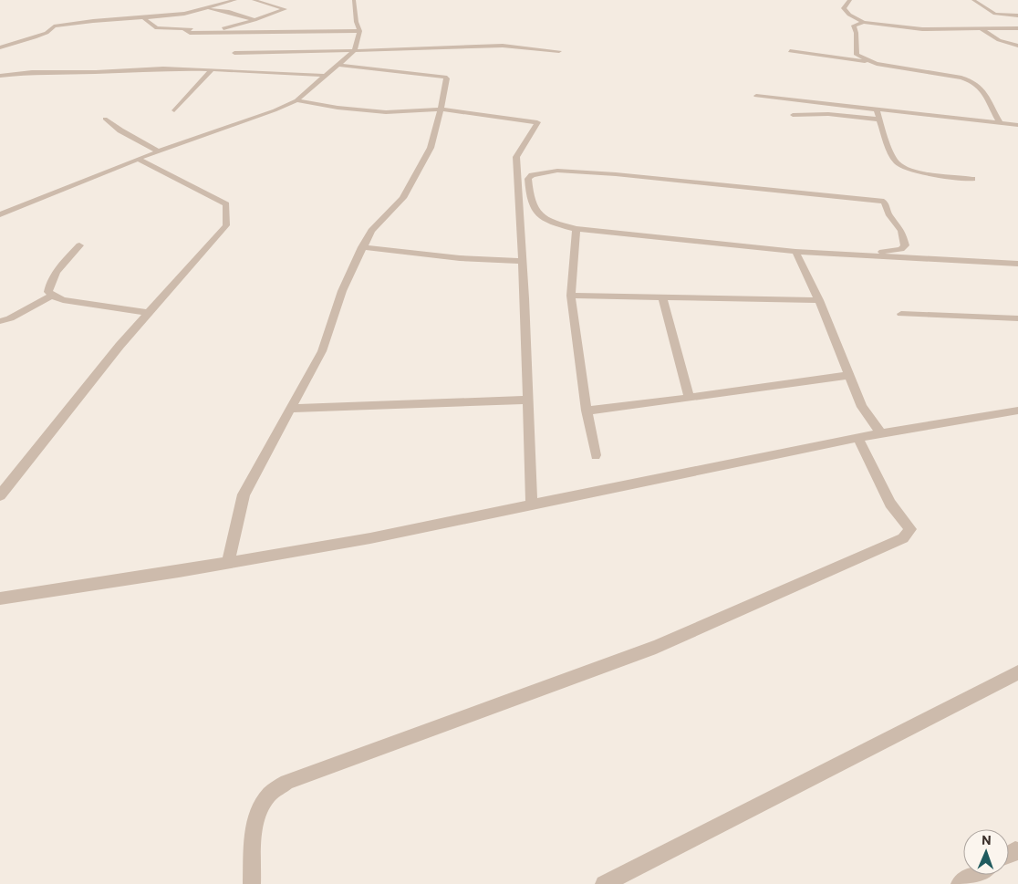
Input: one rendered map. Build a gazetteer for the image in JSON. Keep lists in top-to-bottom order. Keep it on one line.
{"north":"top"}
